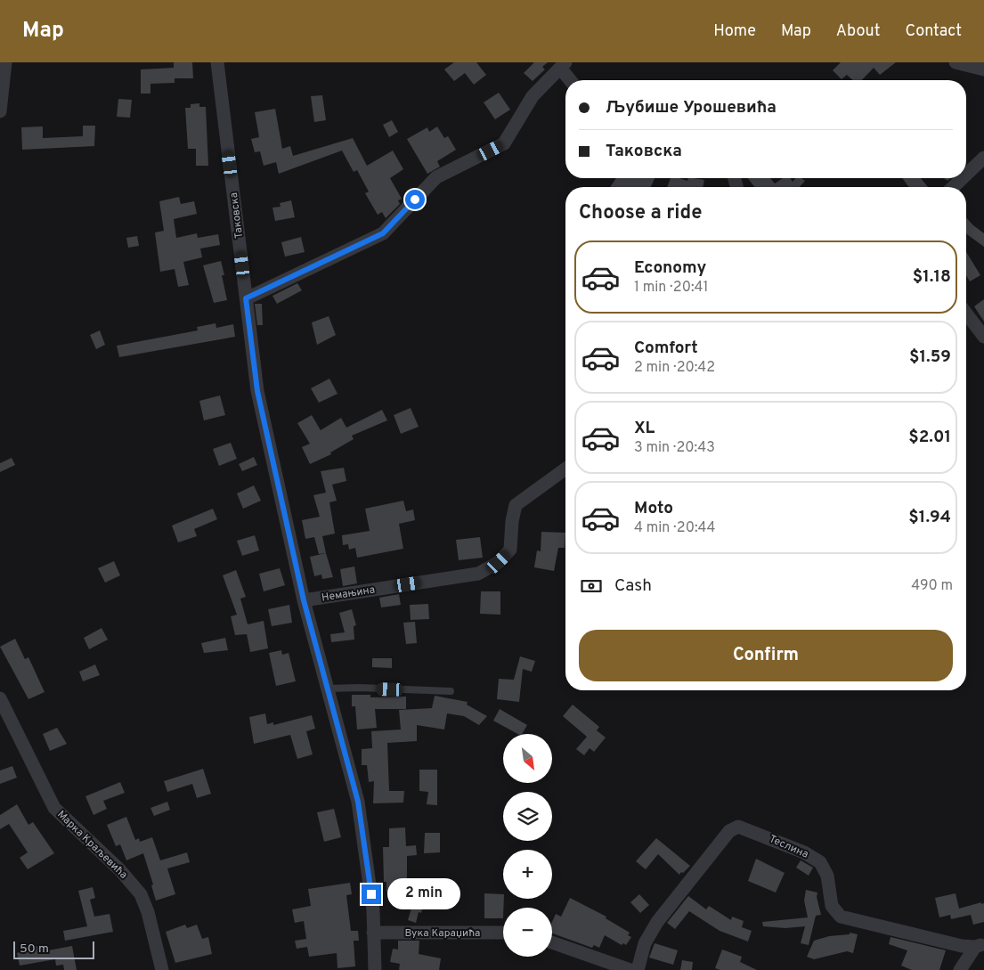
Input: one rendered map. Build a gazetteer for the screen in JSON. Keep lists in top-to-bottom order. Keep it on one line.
{"streets":{"street":["Таковска","Немањина","Марка Краљевића","Теслина","Вука Караџића"]},"crossings":[["Таковска","Немањина"],["Таковска","Вука Караџића"]],"scale_bar":"50 m","north":"bottom right","page":{"header":"Map","nav":["Home","Map","About","Contact"],"banner":["Љубише Урошевића","Таковска"],"heading":"Choose a ride","list":[{"name":"Economy","note":"1 min · 20:41","value":"$1.18"},{"name":"Comfort","note":"2 min · 20:42","value":"$1.59"},{"name":"XL","note":"3 min · 20:43","value":"$2.01"},{"name":"Moto","note":"4 min · 20:44","value":"$1.94"}],"pay":["Cash","490 m"],"buttons":"Confirm","map_buttons":["+","−"],"bubble":"2 min","scale":"50 m"}}
